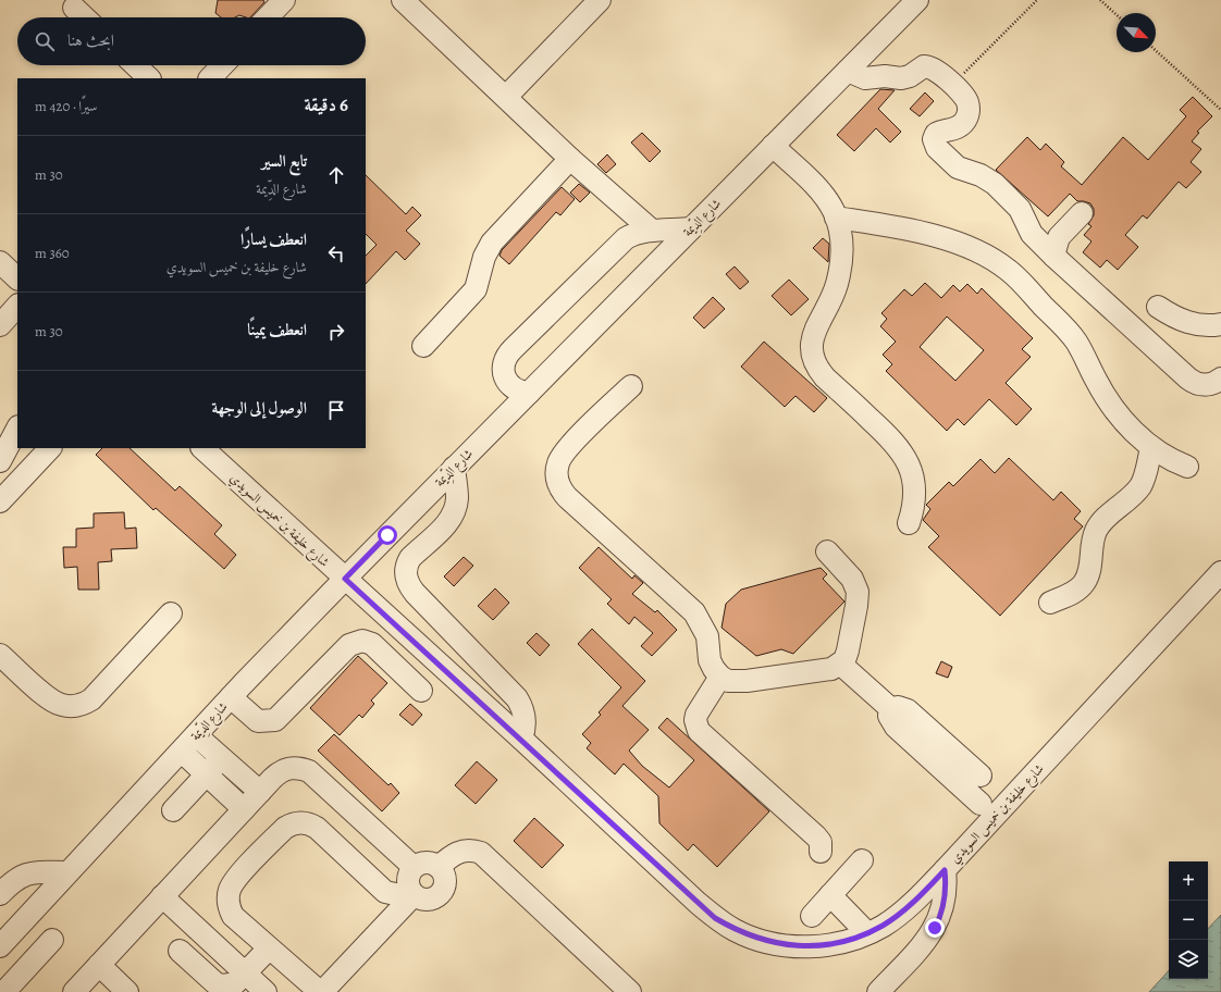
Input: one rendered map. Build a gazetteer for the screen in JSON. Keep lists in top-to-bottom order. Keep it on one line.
{"streets":{"street":["شارع الدِّيمة","شارع خليفة بن خميس السويدي"]},"crossings":[["شارع الدِّيمة","شارع خليفة بن خميس السويدي"]],"north":"bottom right","page":{"search":"ابحث هنا","heading":["6 دقيقة","سيرًا · 420 m"],"list":[["تابع السير","شارع الدِّيمة","30 m"],["انعطف يسارًا","شارع خليفة بن خميس السويدي","360 m"],["انعطف يمينًا","30 m"],"الوصول إلى الوجهة"],"map_buttons":["+","−"]}}
